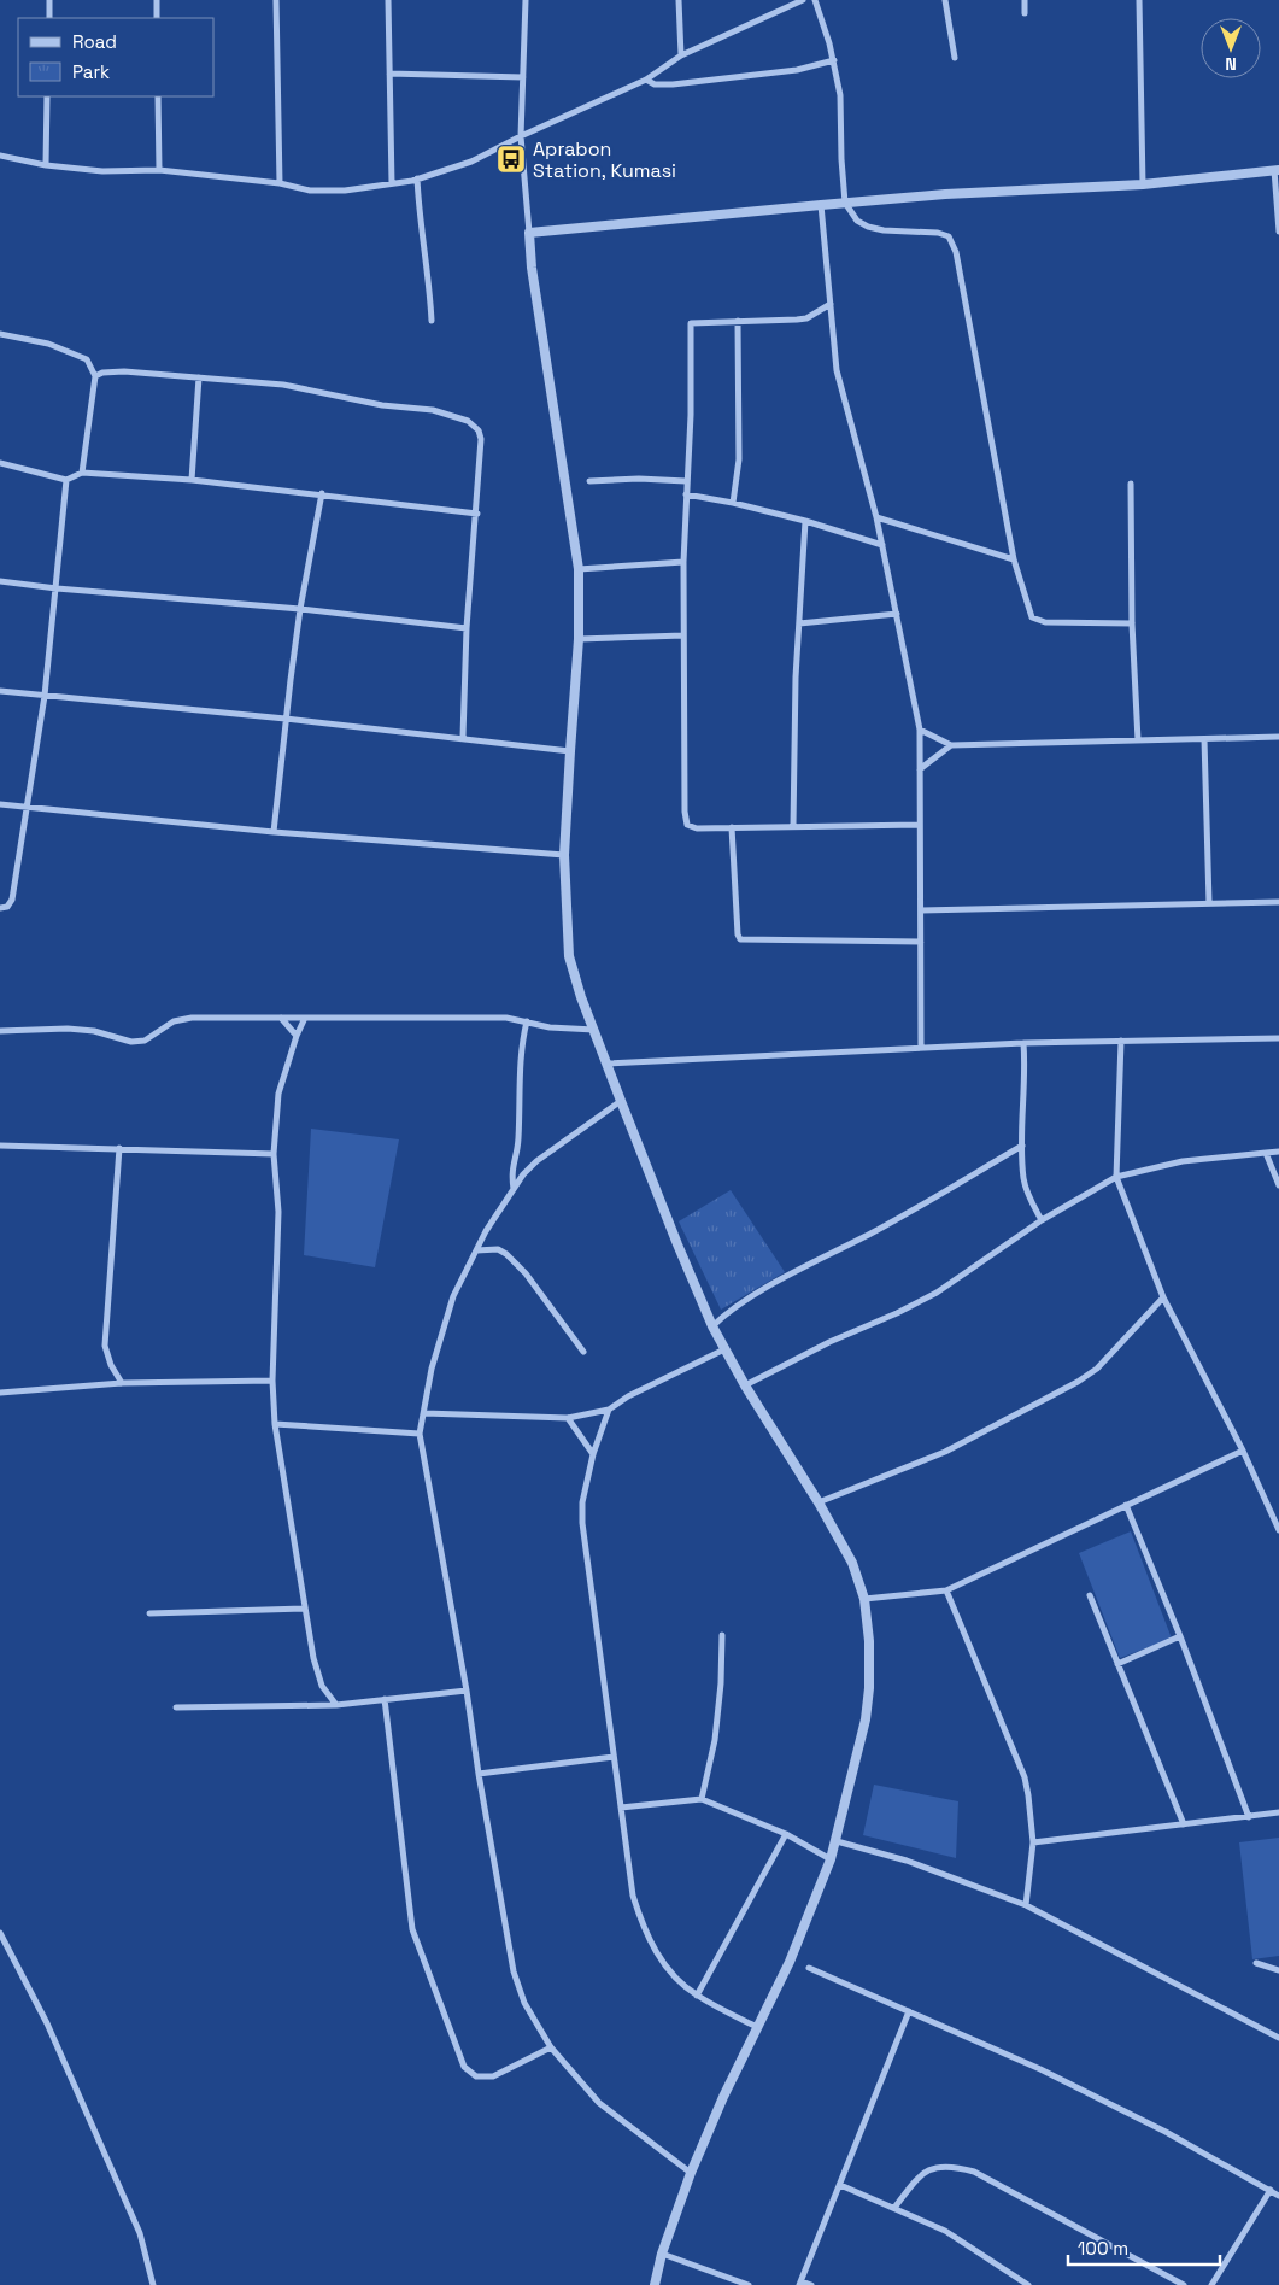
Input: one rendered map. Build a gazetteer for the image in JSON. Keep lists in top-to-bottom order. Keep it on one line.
{"places":{"bus stop":["Aprabon Station, Kumasi"]},"legend":["Road","Park"],"scale_bar":"100 m","north":"bottom"}
